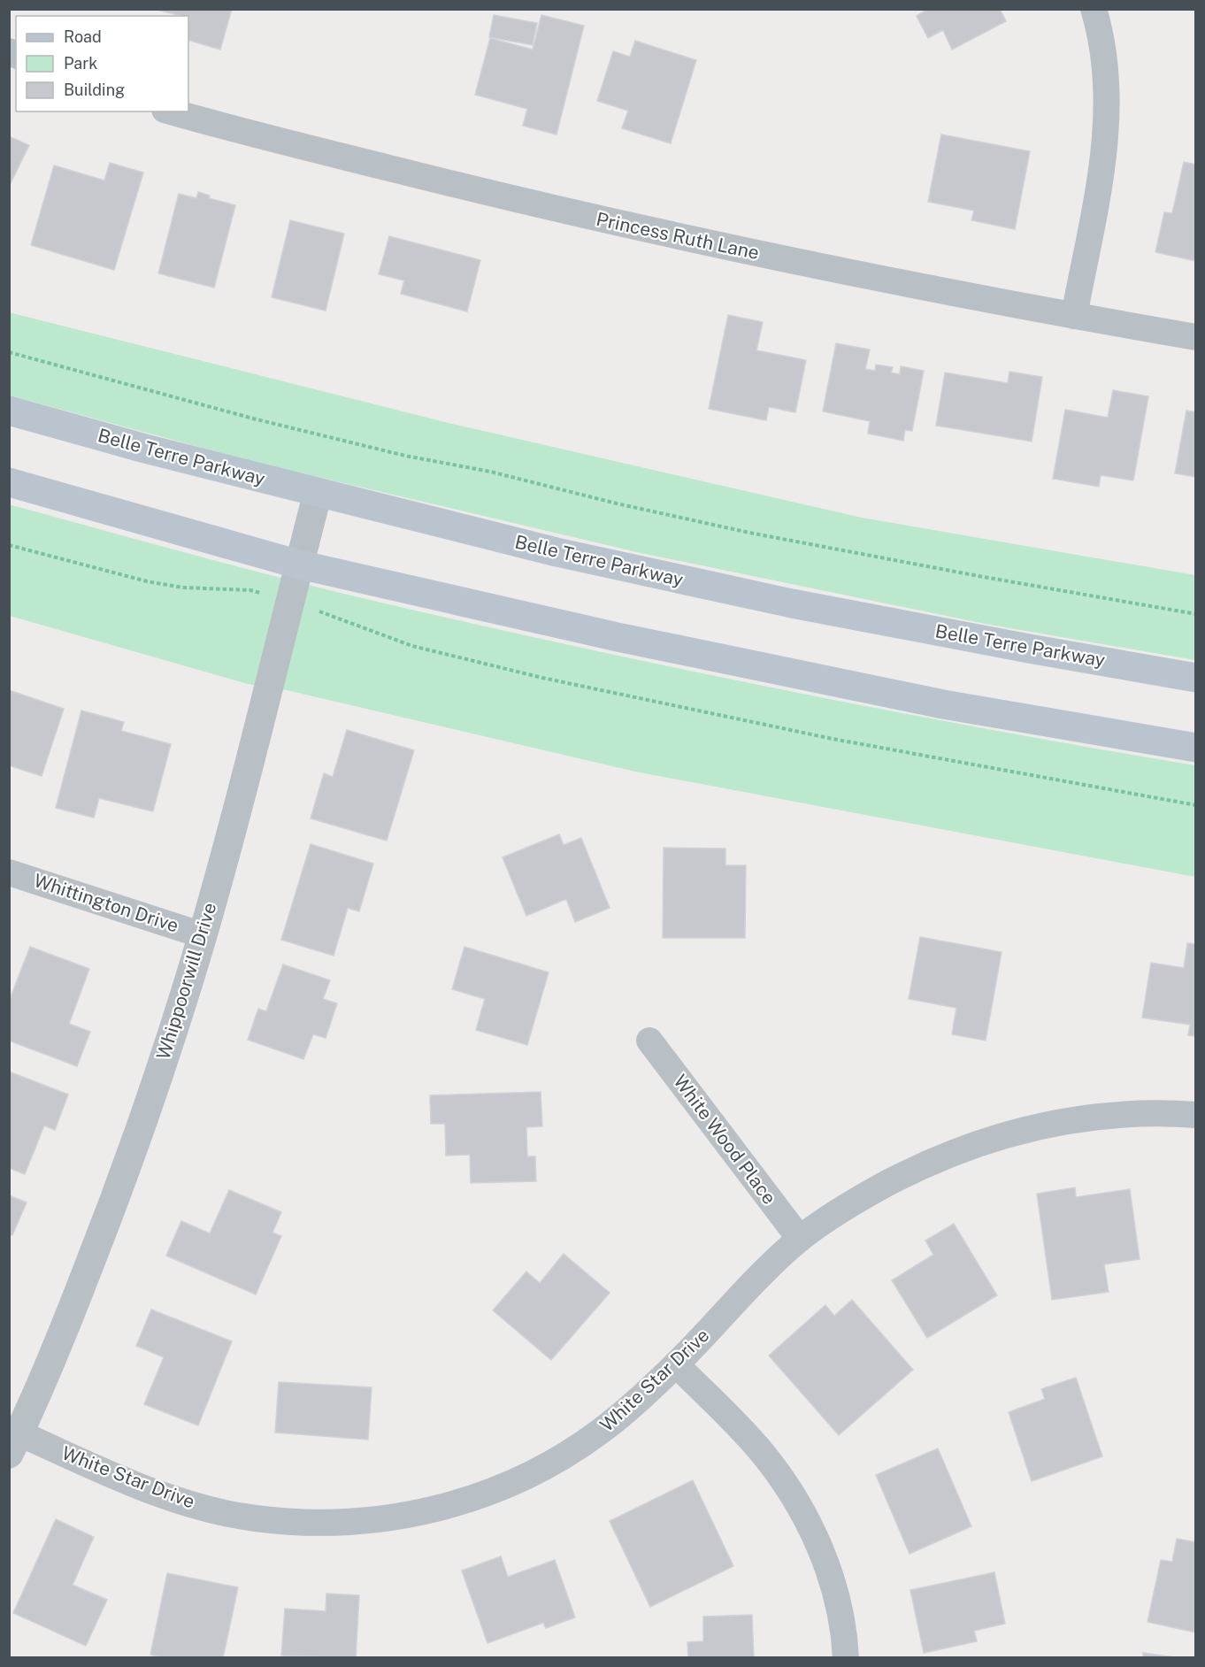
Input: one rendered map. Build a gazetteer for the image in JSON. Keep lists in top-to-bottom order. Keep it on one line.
{"streets":{"main road":["Belle Terre Parkway"],"street":["Princess Ruth Lane","Whittington Drive","Whippoorwill Drive","White Wood Place","White Star Drive"]},"crossings":[["Belle Terre Parkway","Whippoorwill Drive"],["Whittington Drive","Whippoorwill Drive"],["Whippoorwill Drive","White Star Drive"],["White Wood Place","White Star Drive"]],"legend":["Road","Park","Building"]}
